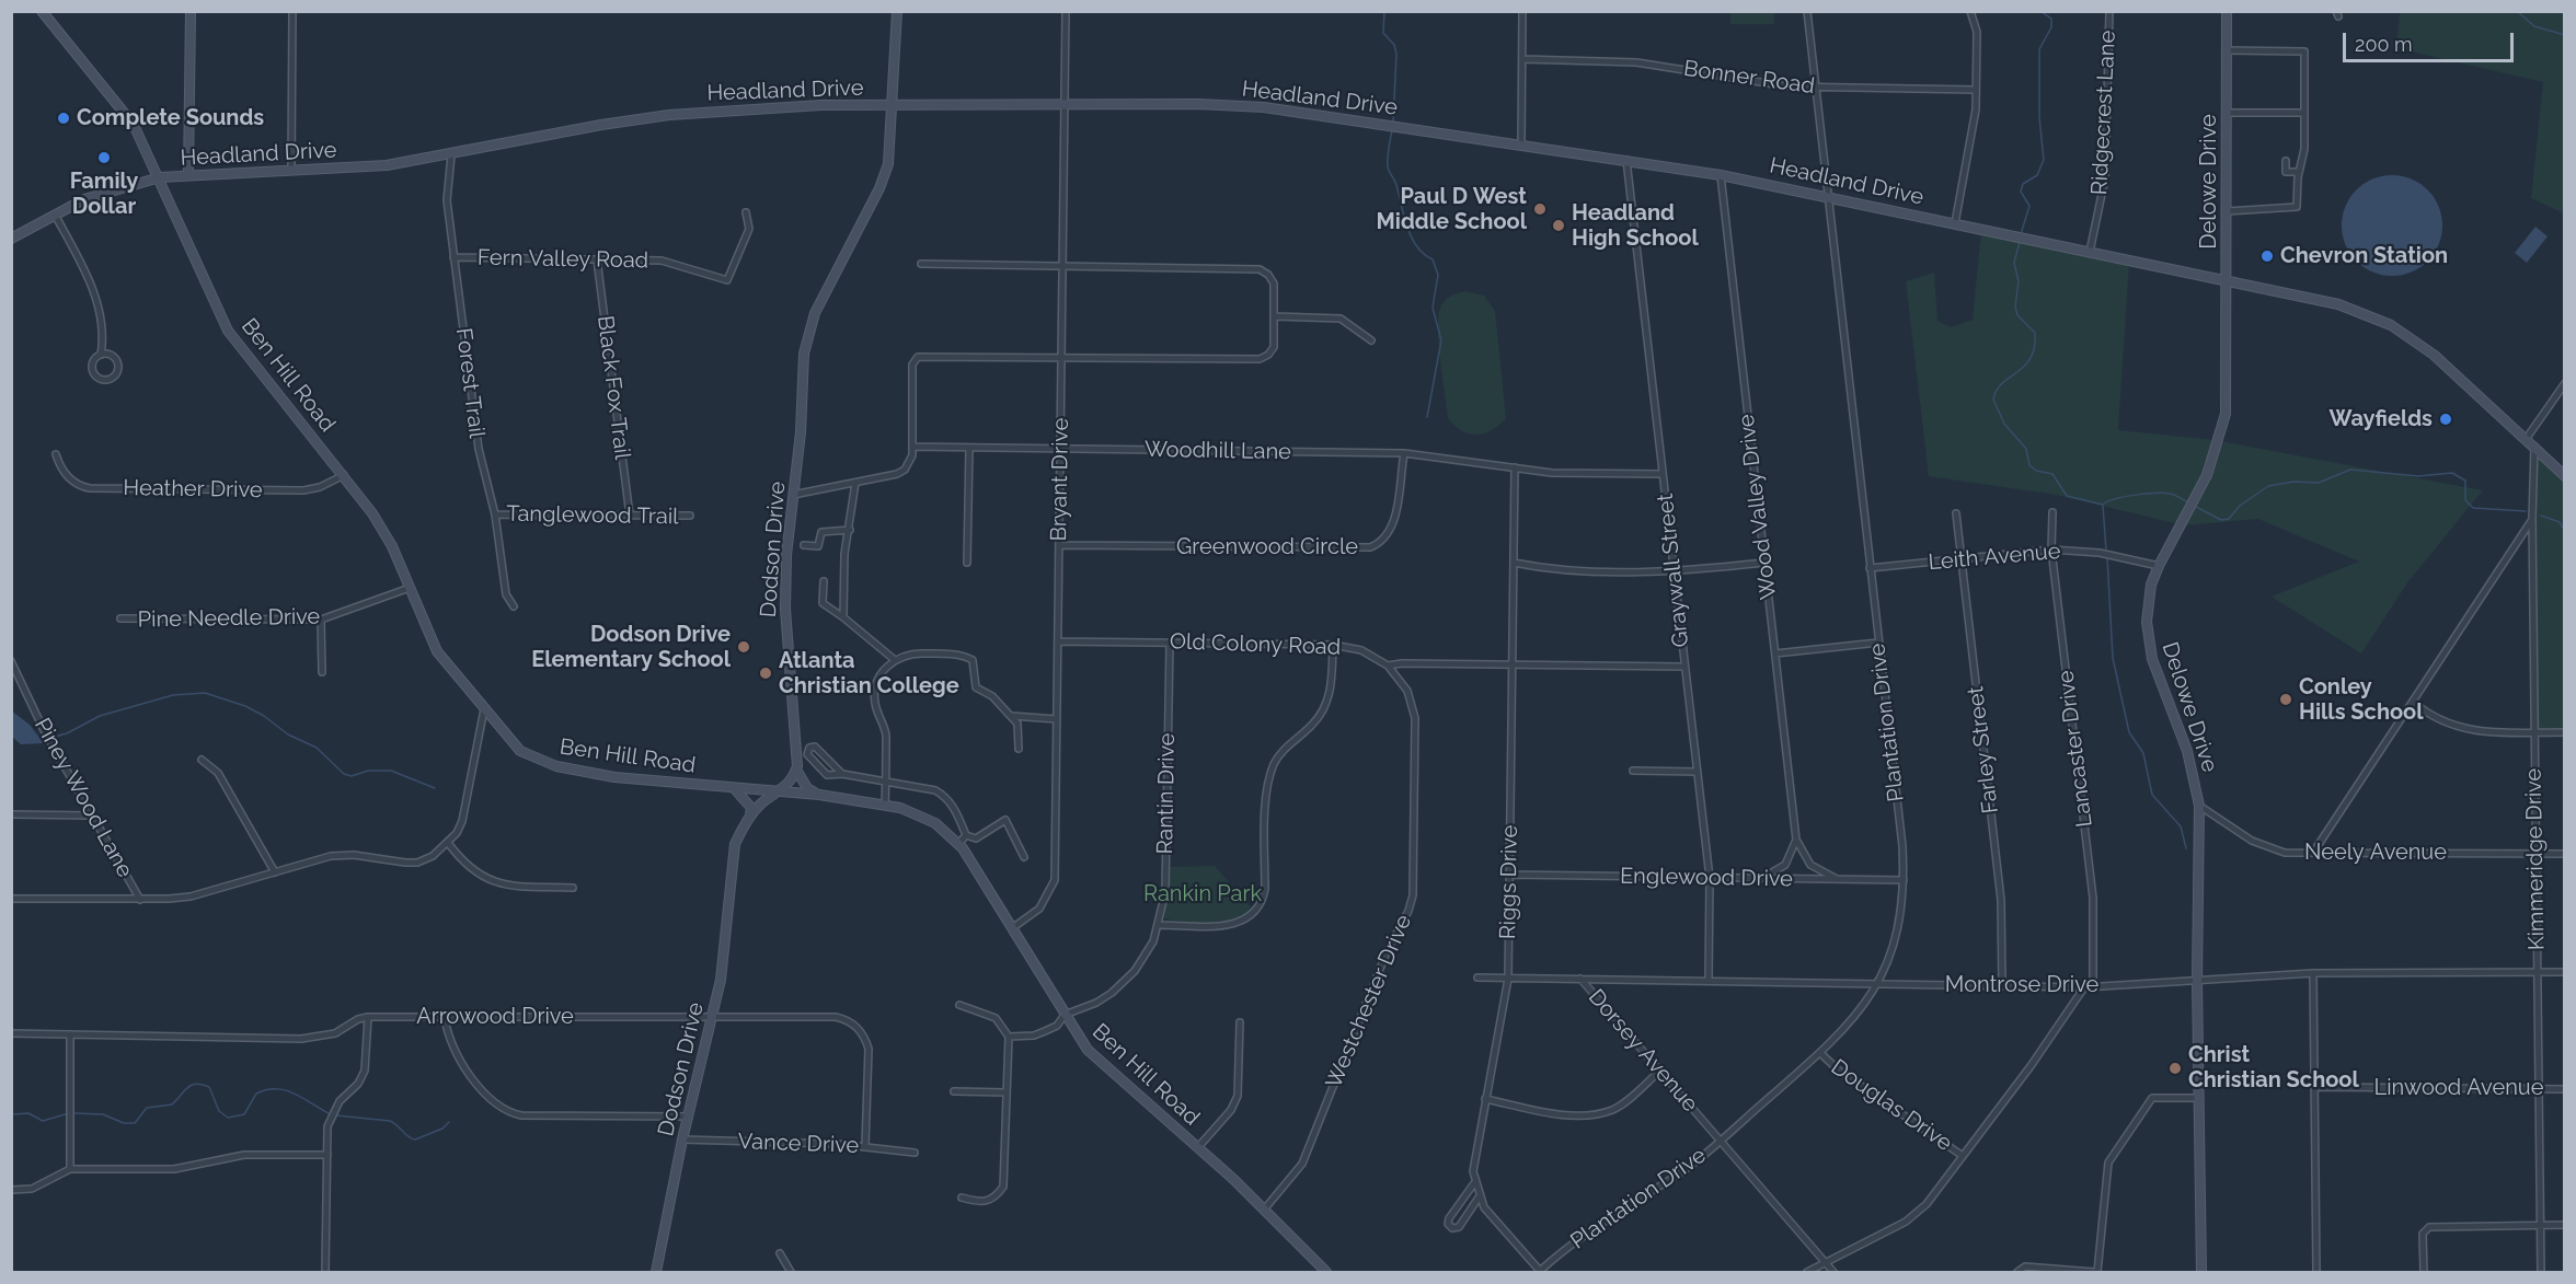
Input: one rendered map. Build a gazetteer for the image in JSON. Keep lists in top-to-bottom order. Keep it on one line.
{"streets":{"street":["Bonner Road","Headland Drive","Ridgecrest Lane","Delowe Drive","Fern Valley Road","Ben Hill Road","Forest Trail","Black Fox Trail","Woodhill Lane","Bryant Drive","Heather Drive","Wood Valley Drive","Tanglewood Trail","Greenwood Circle","Dodson Drive","Leith Avenue","Graywall Street","Pine Needle Drive","Old Colony Road","Plantation Drive","Lancaster Drive","Farley Street","Rantin Drive","Piney Wood Lane","Neely Avenue","Kimmeridge Drive","Englewood Drive","Riggs Drive","Montrose Drive","Westchester Drive","Arrowood Drive","Dorsey Avenue","Linwood Avenue","Douglas Drive","Vance Drive"]},"crossings":[["Bonner Road","Plantation Drive"],["Headland Drive","Ridgecrest Lane"],["Headland Drive","Delowe Drive"],["Headland Drive","Ben Hill Road"],["Headland Drive","Forest Trail"],["Headland Drive","Bryant Drive"],["Headland Drive","Wood Valley Drive"],["Headland Drive","Dodson Drive"],["Headland Drive","Graywall Street"],["Headland Drive","Plantation Drive"],["Headland Drive","Kimmeridge Drive"],["Delowe Drive","Leith Avenue"],["Delowe Drive","Neely Avenue"],["Delowe Drive","Montrose Drive"],["Fern Valley Road","Forest Trail"],["Fern Valley Road","Black Fox Trail"],["Ben Hill Road","Bryant Drive"],["Ben Hill Road","Heather Drive"],["Ben Hill Road","Dodson Drive"],["Ben Hill Road","Pine Needle Drive"],["Ben Hill Road","Rantin Drive"],["Ben Hill Road","Westchester Drive"],["Forest Trail","Tanglewood Trail"],["Black Fox Trail","Tanglewood Trail"],["Woodhill Lane","Bryant Drive"],["Woodhill Lane","Greenwood Circle"],["Woodhill Lane","Graywall Street"],["Woodhill Lane","Riggs Drive"],["Bryant Drive","Greenwood Circle"],["Bryant Drive","Old Colony Road"],["Wood Valley Drive","Englewood Drive"],["Dodson Drive","Arrowood Drive"],["Dodson Drive","Vance Drive"],["Leith Avenue","Plantation Drive"],["Leith Avenue","Lancaster Drive"],["Leith Avenue","Farley Street"],["Graywall Street","Englewood Drive"],["Graywall Street","Montrose Drive"],["Old Colony Road","Rantin Drive"],["Old Colony Road","Westchester Drive"],["Plantation Drive","Englewood Drive"],["Plantation Drive","Riggs Drive"],["Plantation Drive","Montrose Drive"],["Plantation Drive","Dorsey Avenue"],["Plantation Drive","Douglas Drive"],["Lancaster Drive","Montrose Drive"],["Farley Street","Montrose Drive"],["Neely Avenue","Kimmeridge Drive"],["Kimmeridge Drive","Montrose Drive"],["Kimmeridge Drive","Linwood Avenue"],["Englewood Drive","Riggs Drive"],["Riggs Drive","Montrose Drive"],["Montrose Drive","Dorsey Avenue"],["Arrowood Drive","Vance Drive"]],"parks":["Rankin Park"],"places":["Complete Sounds","Family Dollar","Paul D West Middle School","Headland High School","Chevron Station","Wayfields","Dodson Drive Elementary School","Atlanta Christian College","Conley Hills School","Christ Christian School"],"scale_bar":"200 m"}
